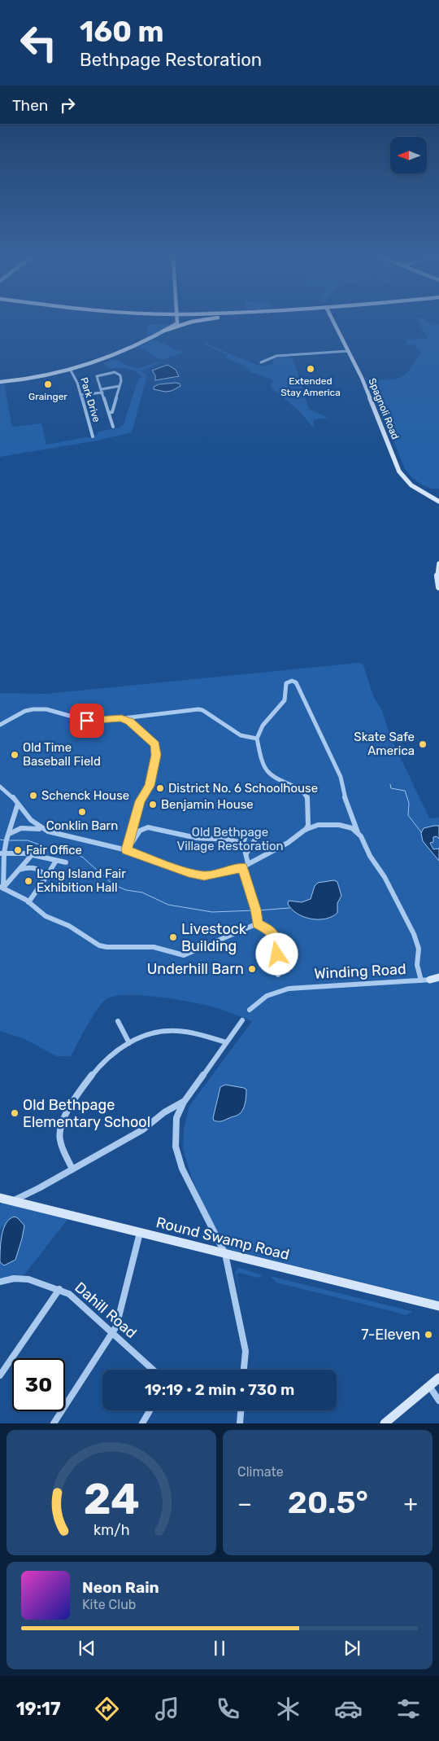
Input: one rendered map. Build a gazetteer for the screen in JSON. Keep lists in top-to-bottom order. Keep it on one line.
{"streets":{"main road":["Spagnoli Road","Round Swamp Road"],"street":["Park Drive","Winding Road","Dahill Road"]},"parks":["Old Bethpage Village Restoration"],"places":["Extended Stay America","Grainger","Skate Safe America","Old Time Baseball Field","District No. 6 Schoolhouse","Schenck House","Benjamin House","Conklin Barn","Fair Office","Long Island Fair Exhibition Hall","Livestock Building","Underhill Barn","Old Bethpage Elementary School","7-Eleven"],"north":"left","page":{"turn":["160 m","Bethpage Restoration"],"then":"Then","limit":"30","trip":"19:19 · 2 min · 730 m","tile":"Climate","heat":["−","20.5°","+"],"song":["Neon Rain","Kite Club"],"tabs":"19:17","gauge":["24","km/h"]}}
